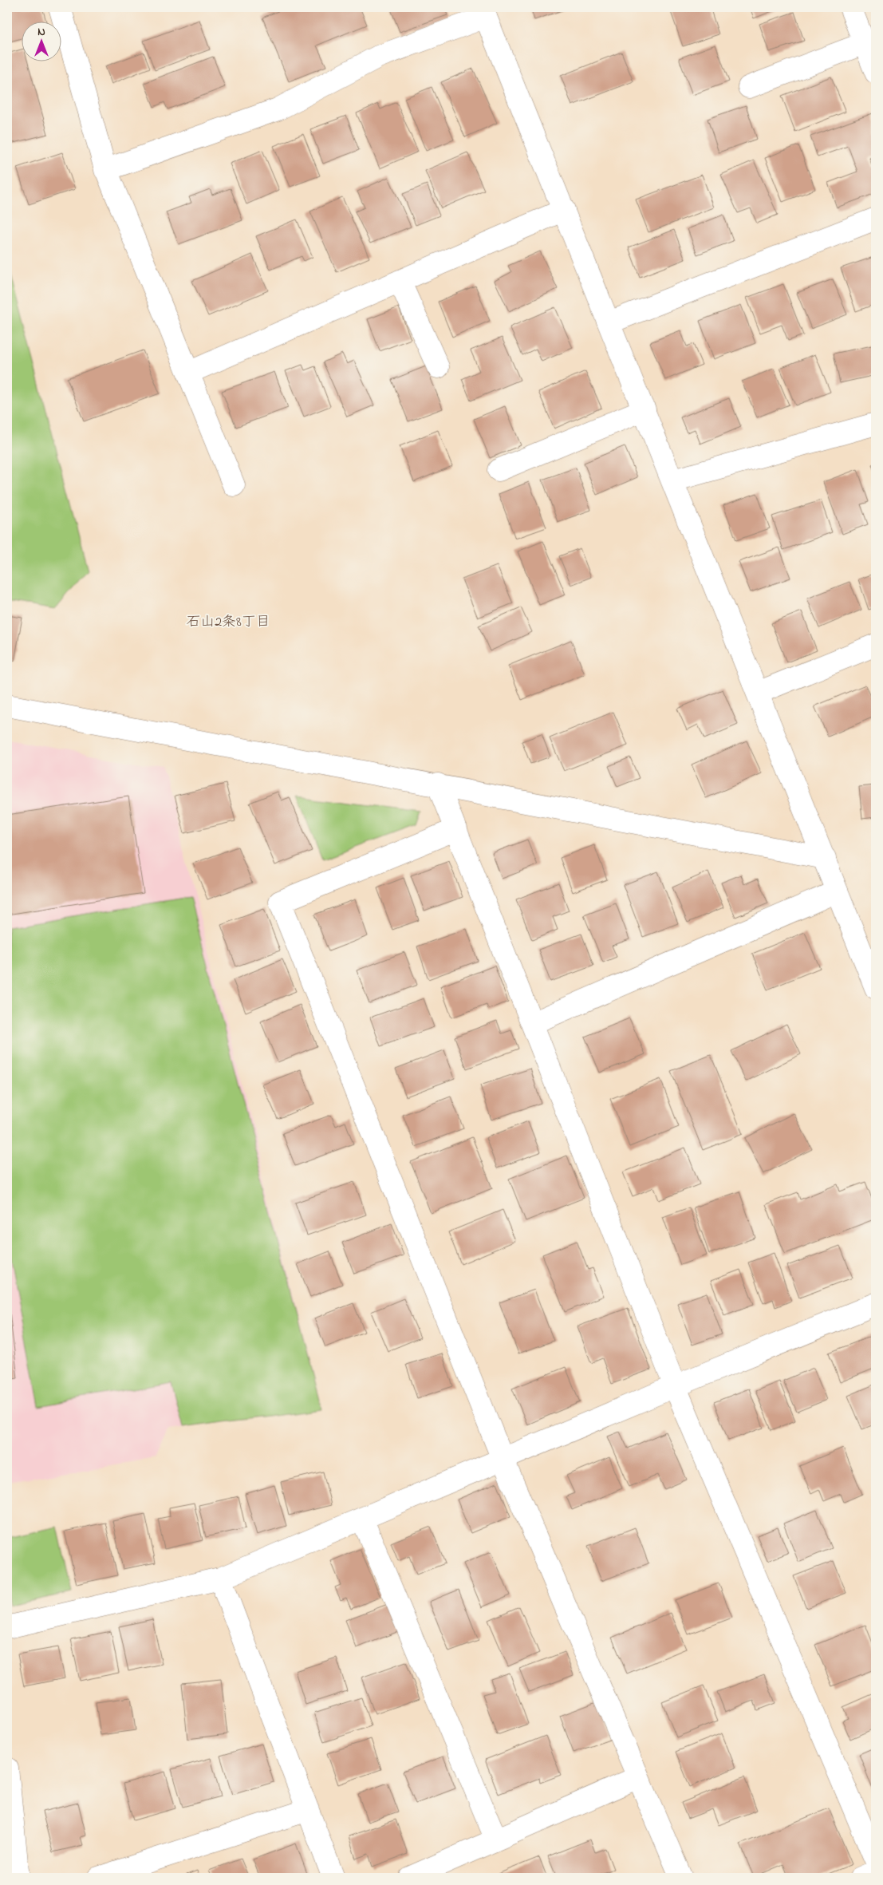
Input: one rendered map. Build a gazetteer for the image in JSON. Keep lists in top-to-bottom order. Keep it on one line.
{"districts":["石山2条8丁目"],"north":"top"}
